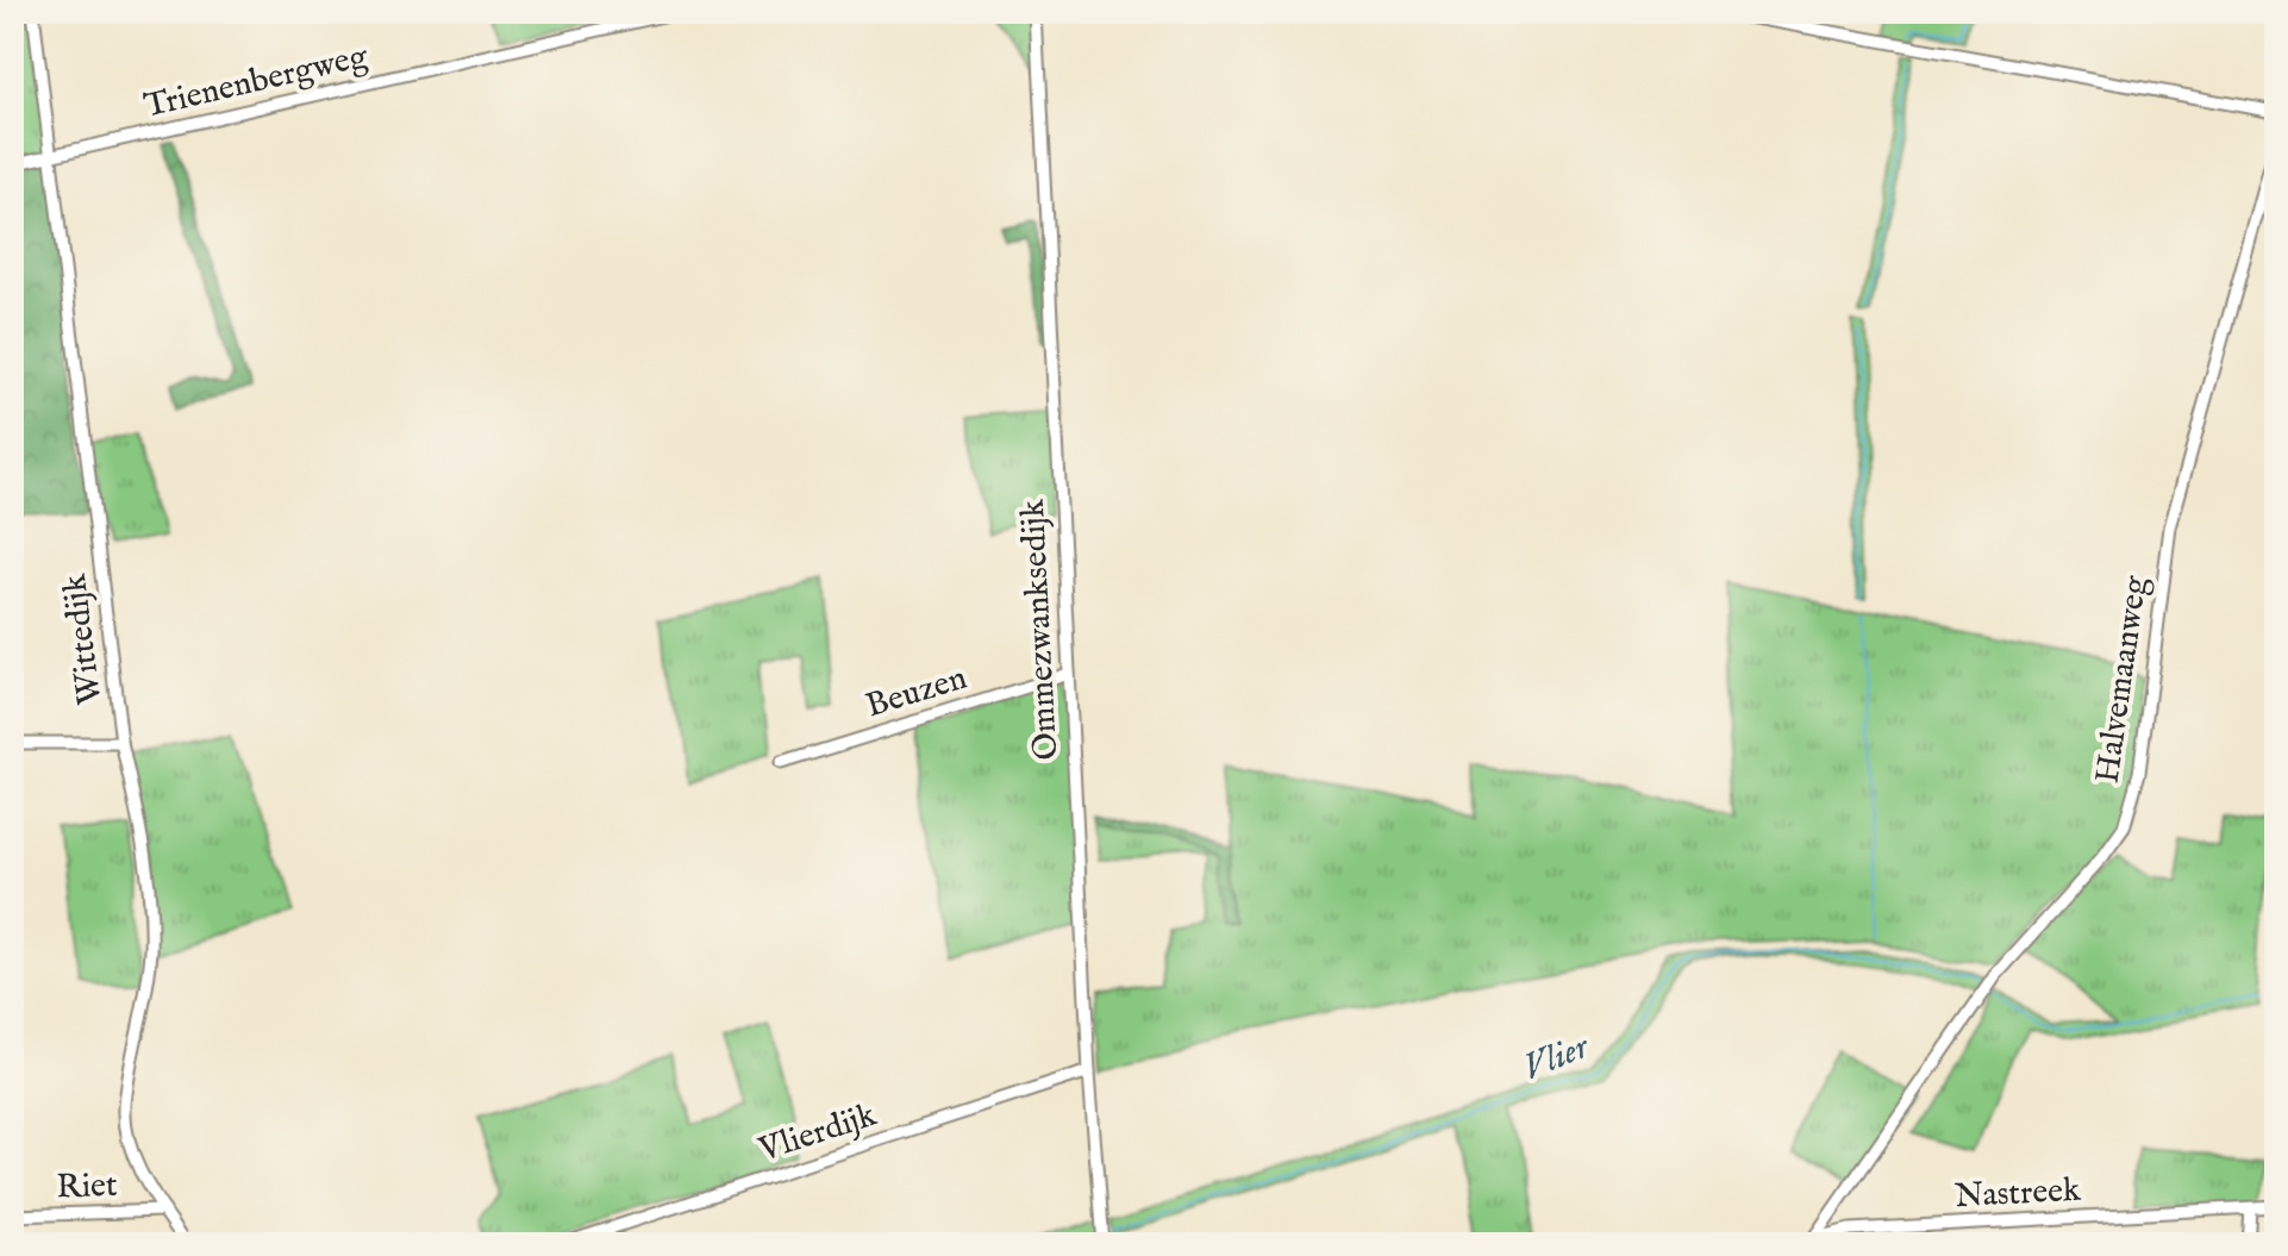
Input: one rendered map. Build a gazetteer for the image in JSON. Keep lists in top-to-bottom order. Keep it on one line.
{"streets":{"street":["Trienenbergweg","Ommezwanksedijk","Wittedijk","Halvemaanweg","Beuzen","Vlierdijk","Riet","Nastreek"]},"crossings":[["Trienenbergweg","Wittedijk"],["Ommezwanksedijk","Beuzen"],["Ommezwanksedijk","Vlierdijk"],["Wittedijk","Riet"],["Halvemaanweg","Nastreek"]],"water":["Vlier"]}
